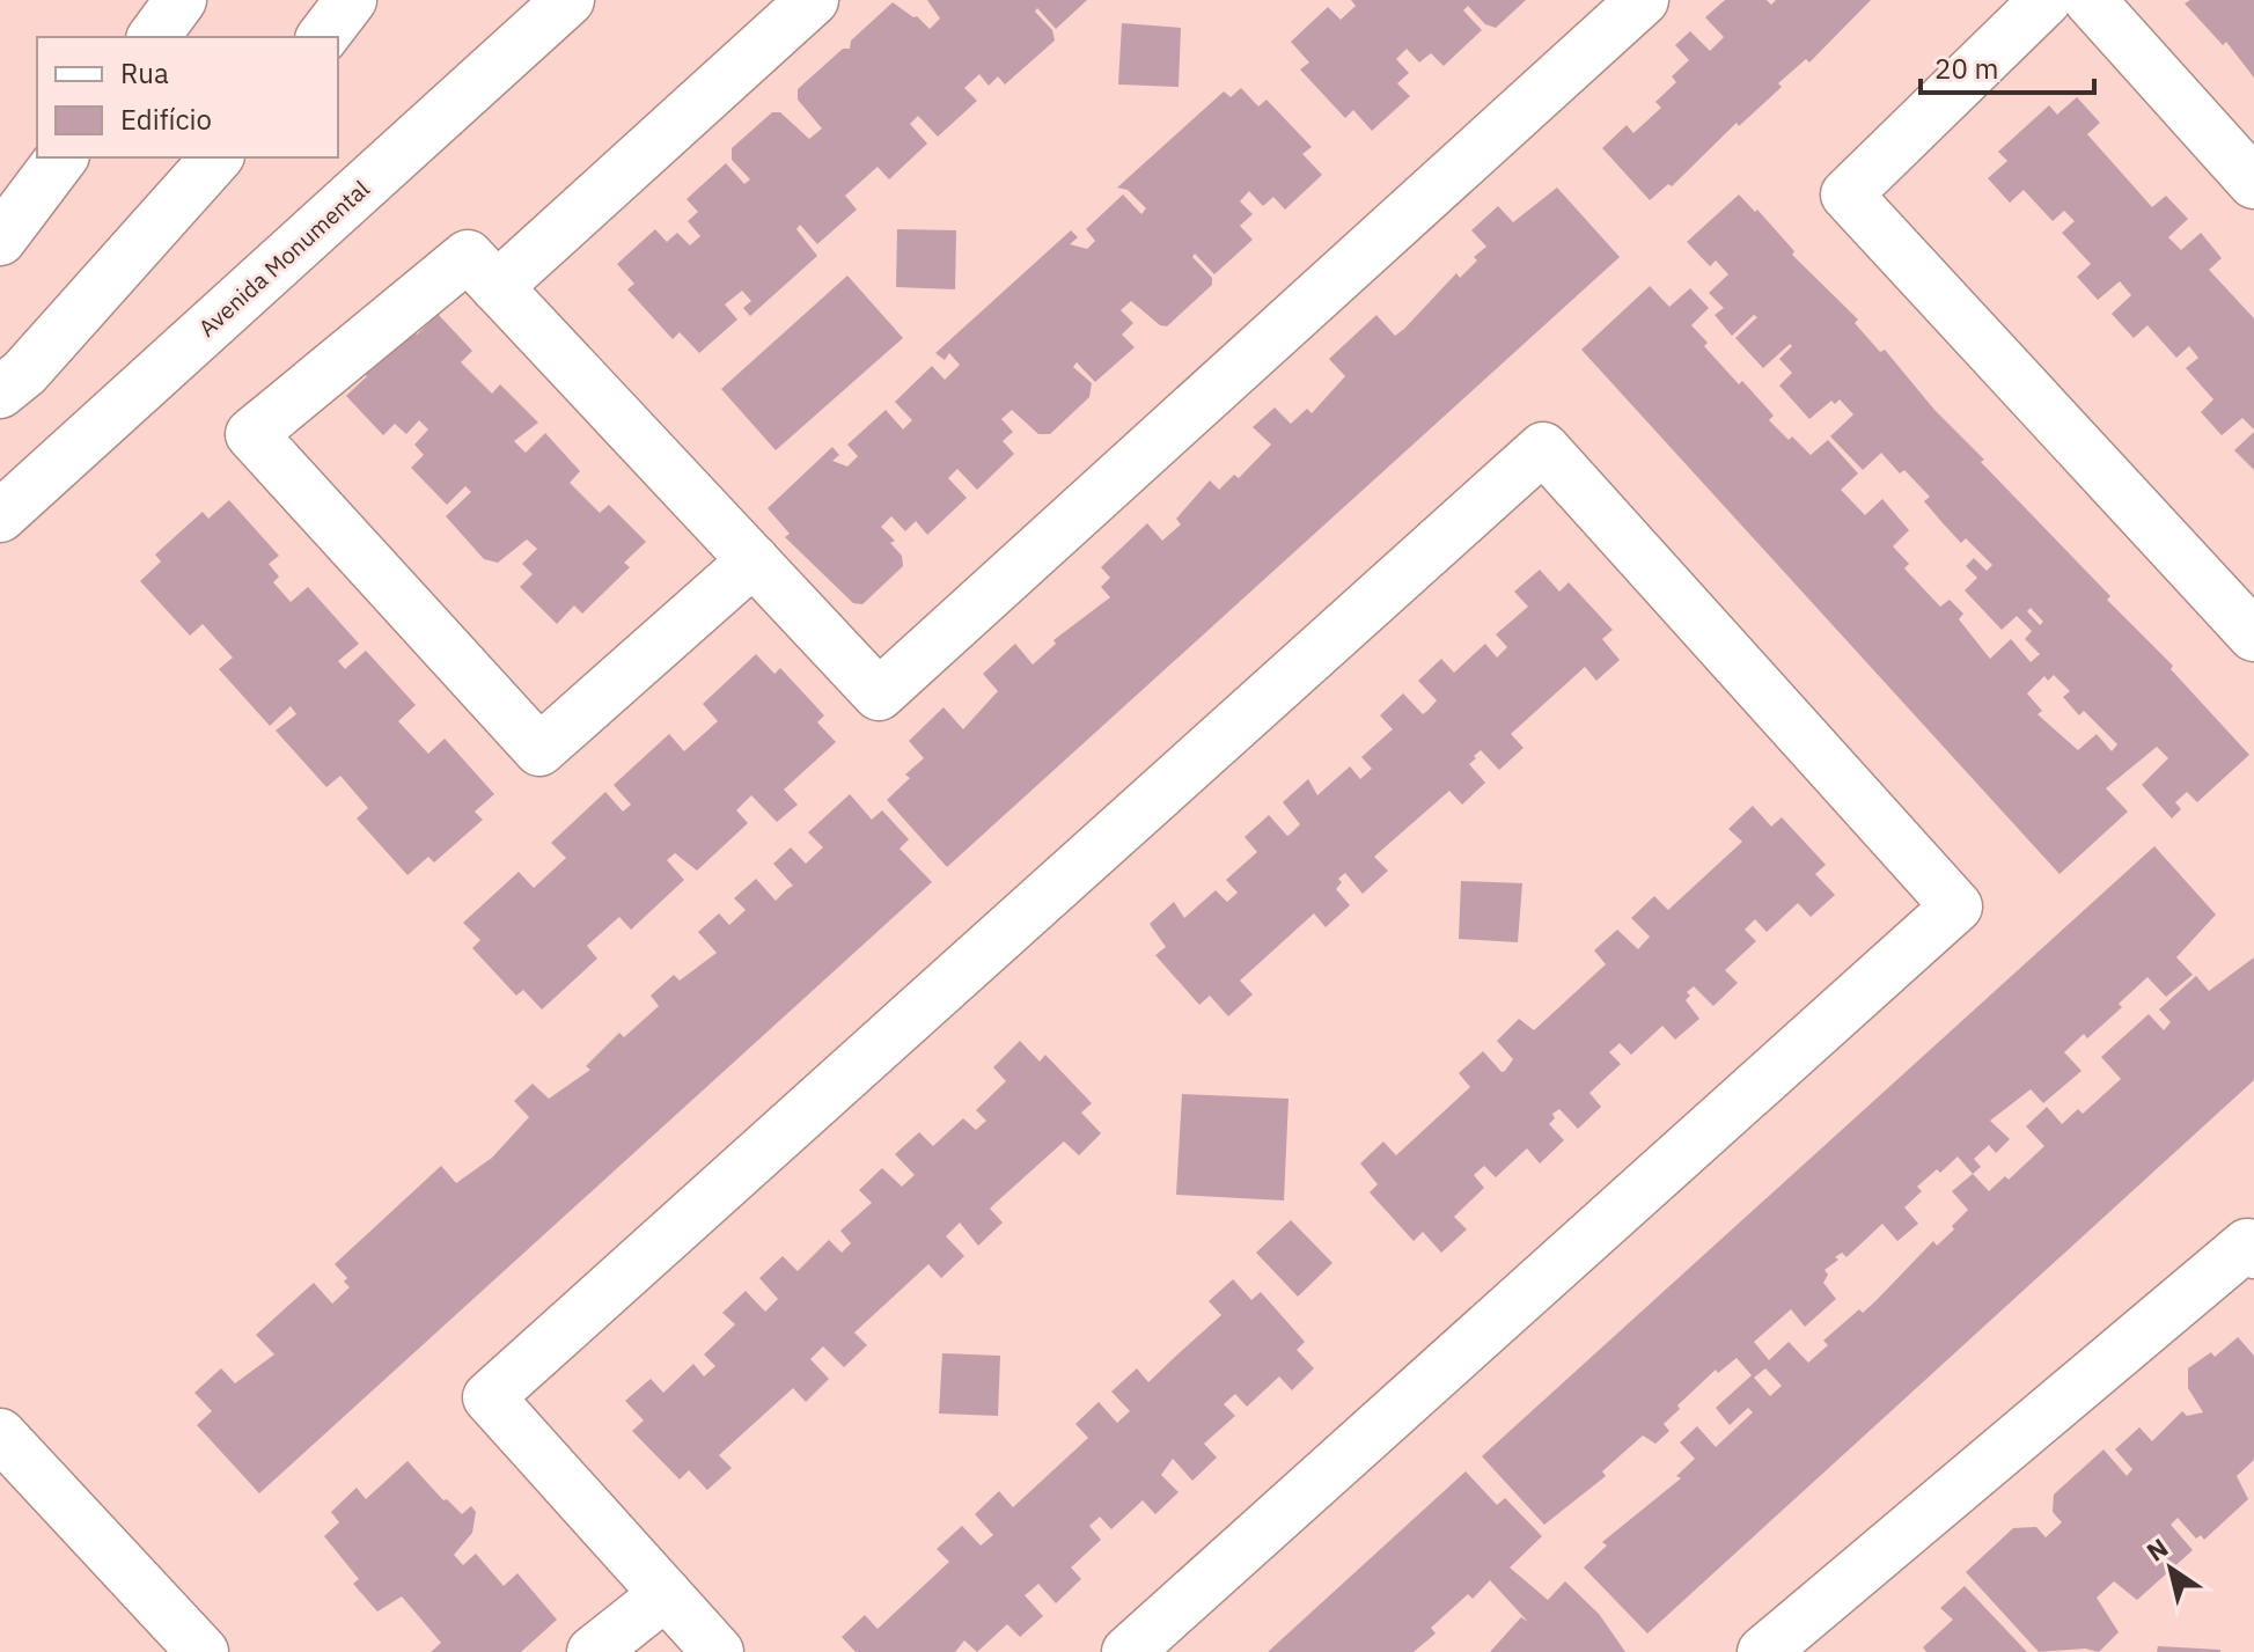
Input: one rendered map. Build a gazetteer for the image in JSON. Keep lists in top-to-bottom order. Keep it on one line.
{"streets":{"street":["Avenida Monumental"]},"legend":["Rua","Edifício"],"scale_bar":"20 m","north":"top left"}
